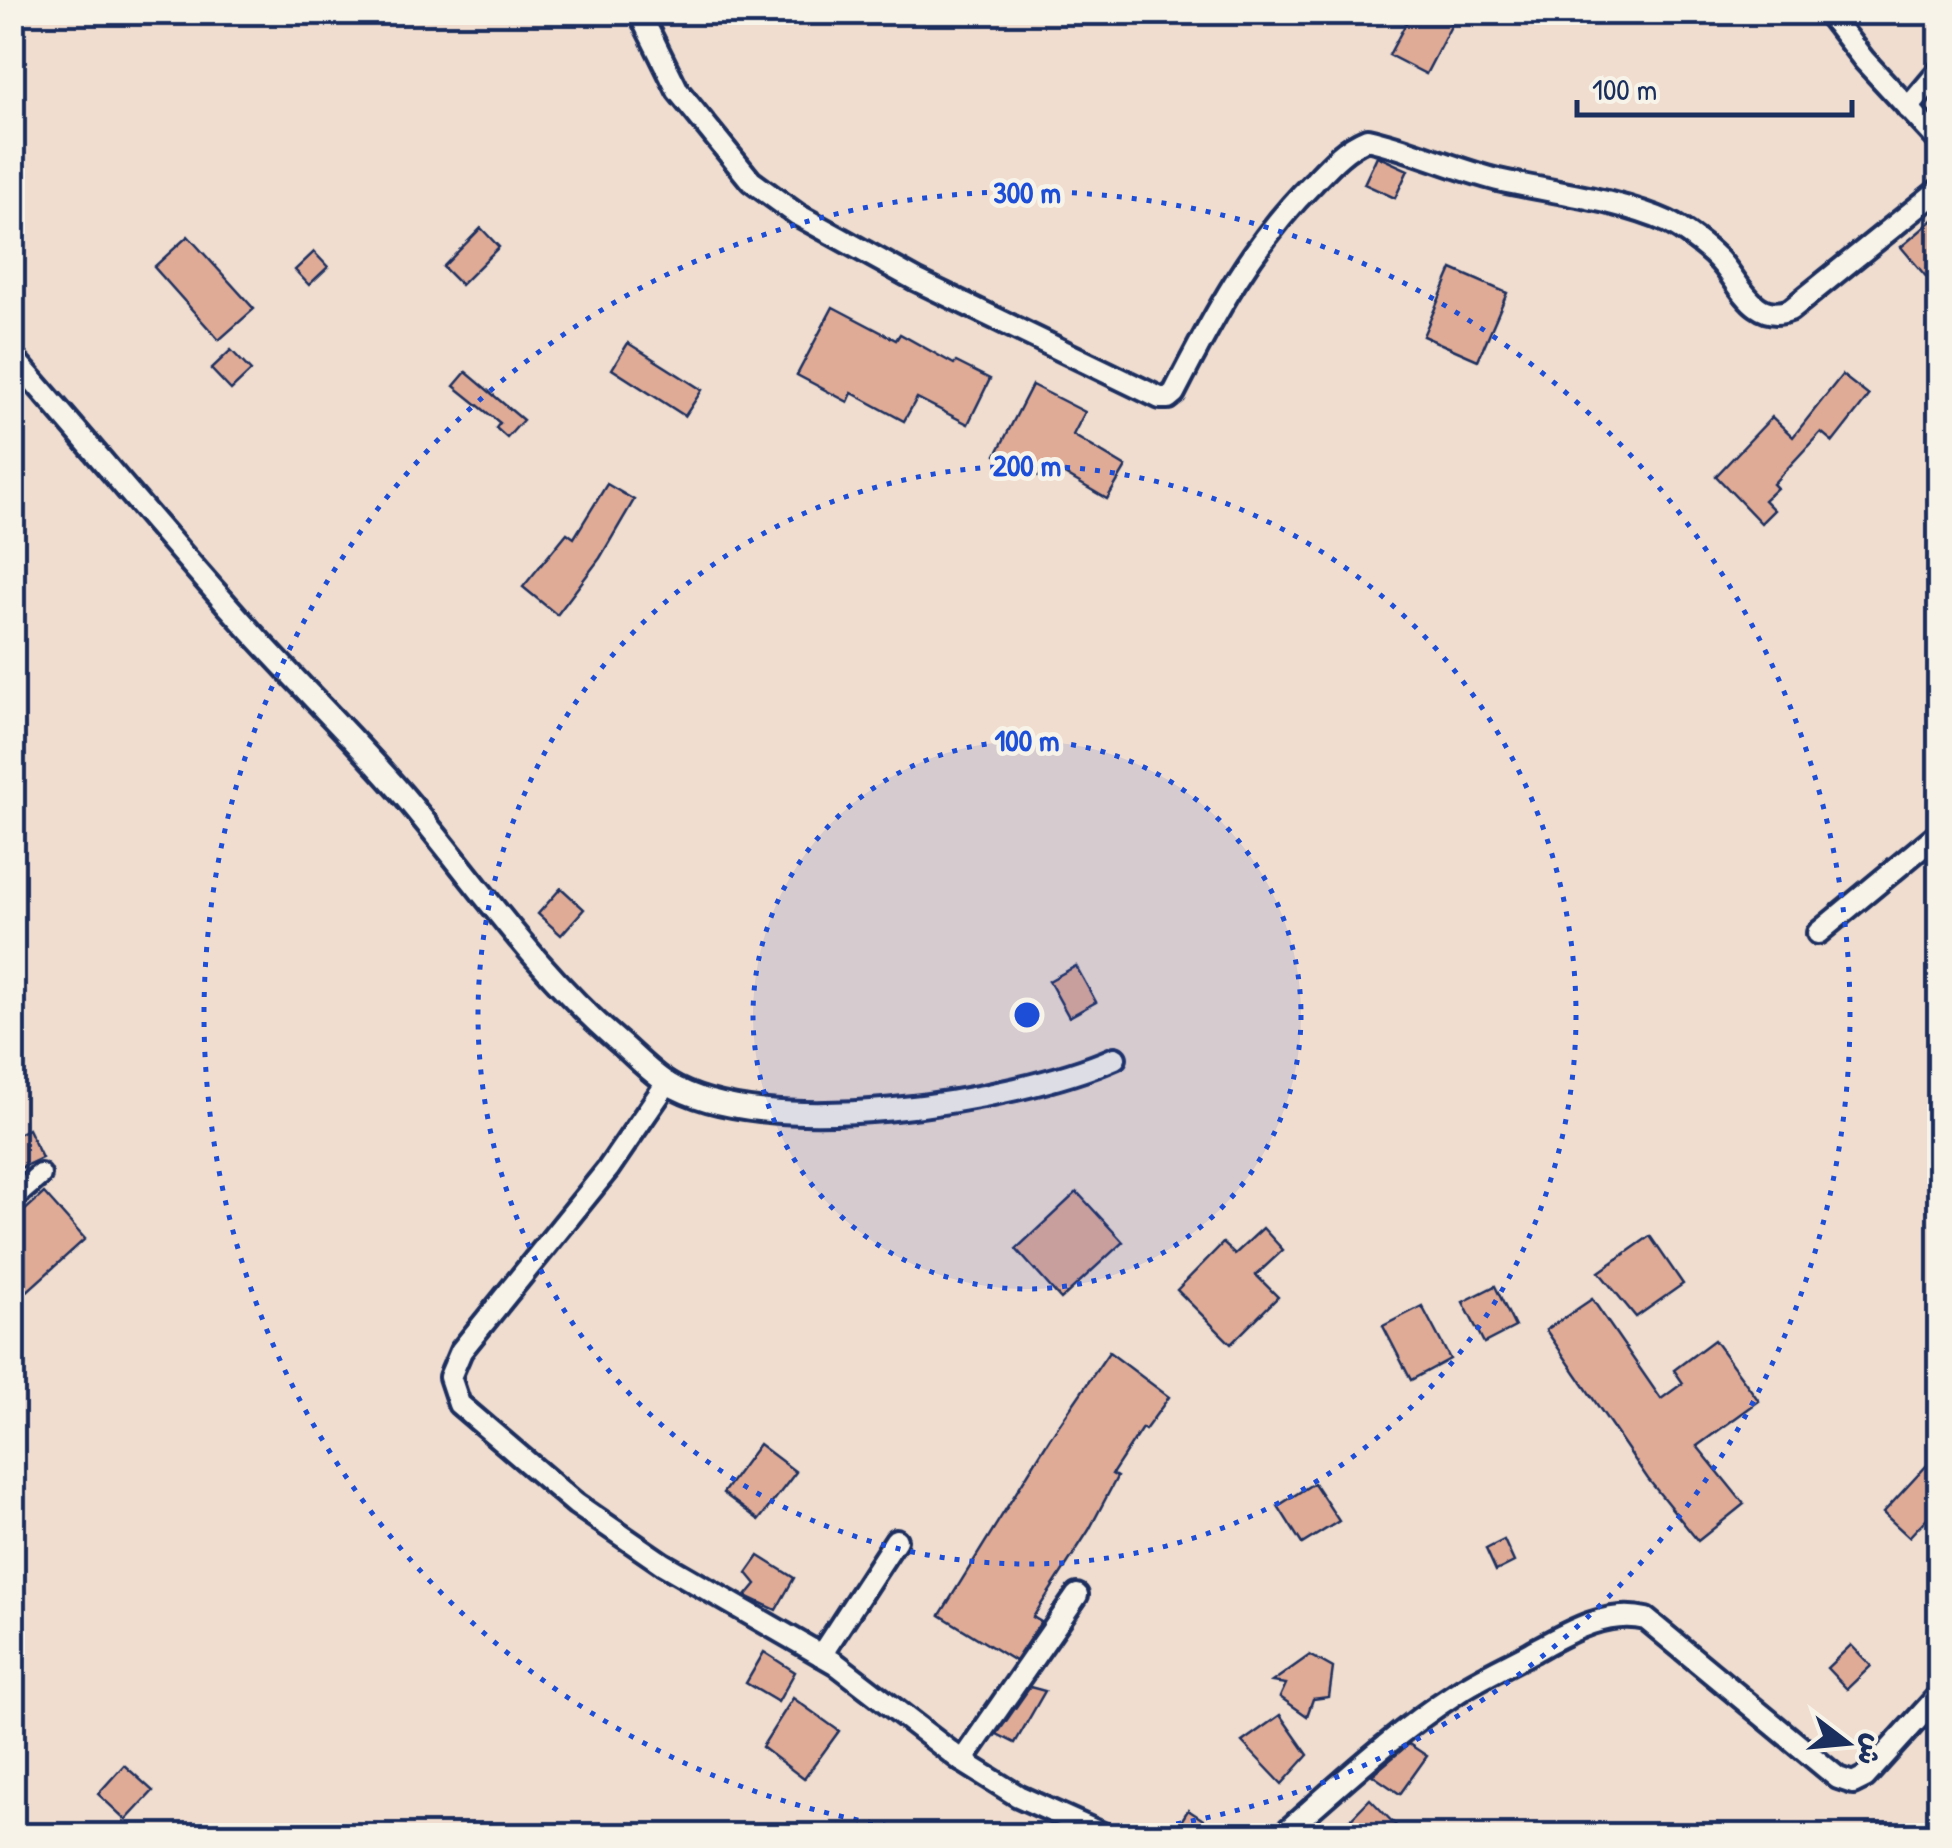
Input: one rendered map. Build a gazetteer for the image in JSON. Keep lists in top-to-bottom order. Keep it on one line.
{"scale_bar":"100 m","north":"right","rings":["300 m","200 m","100 m"]}
